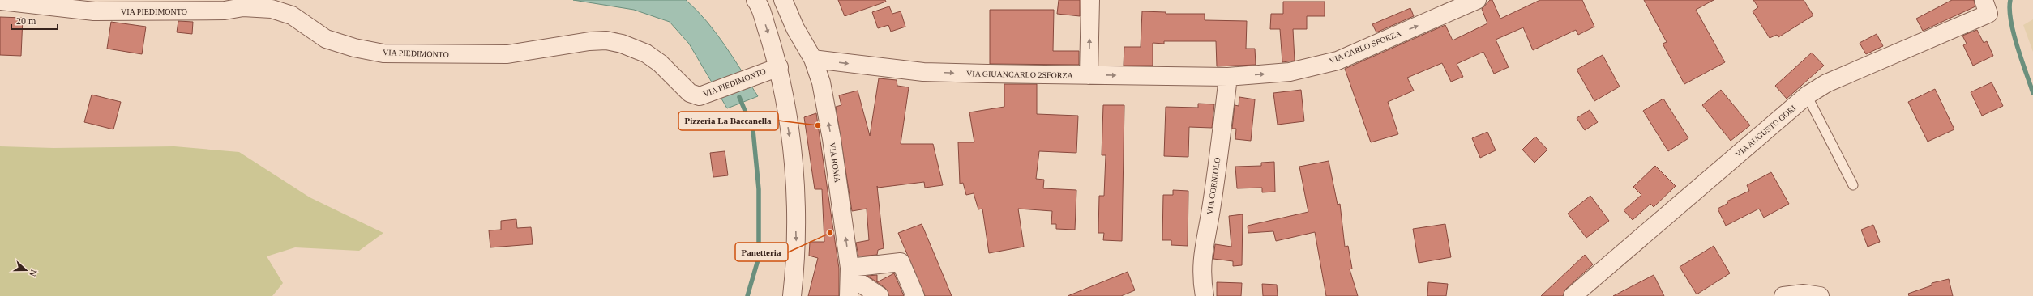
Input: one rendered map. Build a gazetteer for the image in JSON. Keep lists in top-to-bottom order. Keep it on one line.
{"streets":{"street":["VIA PIEDIMONTO","VIA CARLO SFORZA","VIA GIUANCARLO 2SFORZA","VIA AUGUSTO GORI","VIA ROMA","VIA CORNIOLO"]},"crossings":[["VIA CARLO SFORZA","VIA GIUANCARLO 2SFORZA"],["VIA CARLO SFORZA","VIA CORNIOLO"],["VIA GIUANCARLO 2SFORZA","VIA ROMA"],["VIA GIUANCARLO 2SFORZA","VIA CORNIOLO"]],"one_way":["VIA CARLO SFORZA","VIA GIUANCARLO 2SFORZA"],"places":["Pizzeria La Baccanella","Panetteria"],"scale_bar":"20 m","north":"right"}
